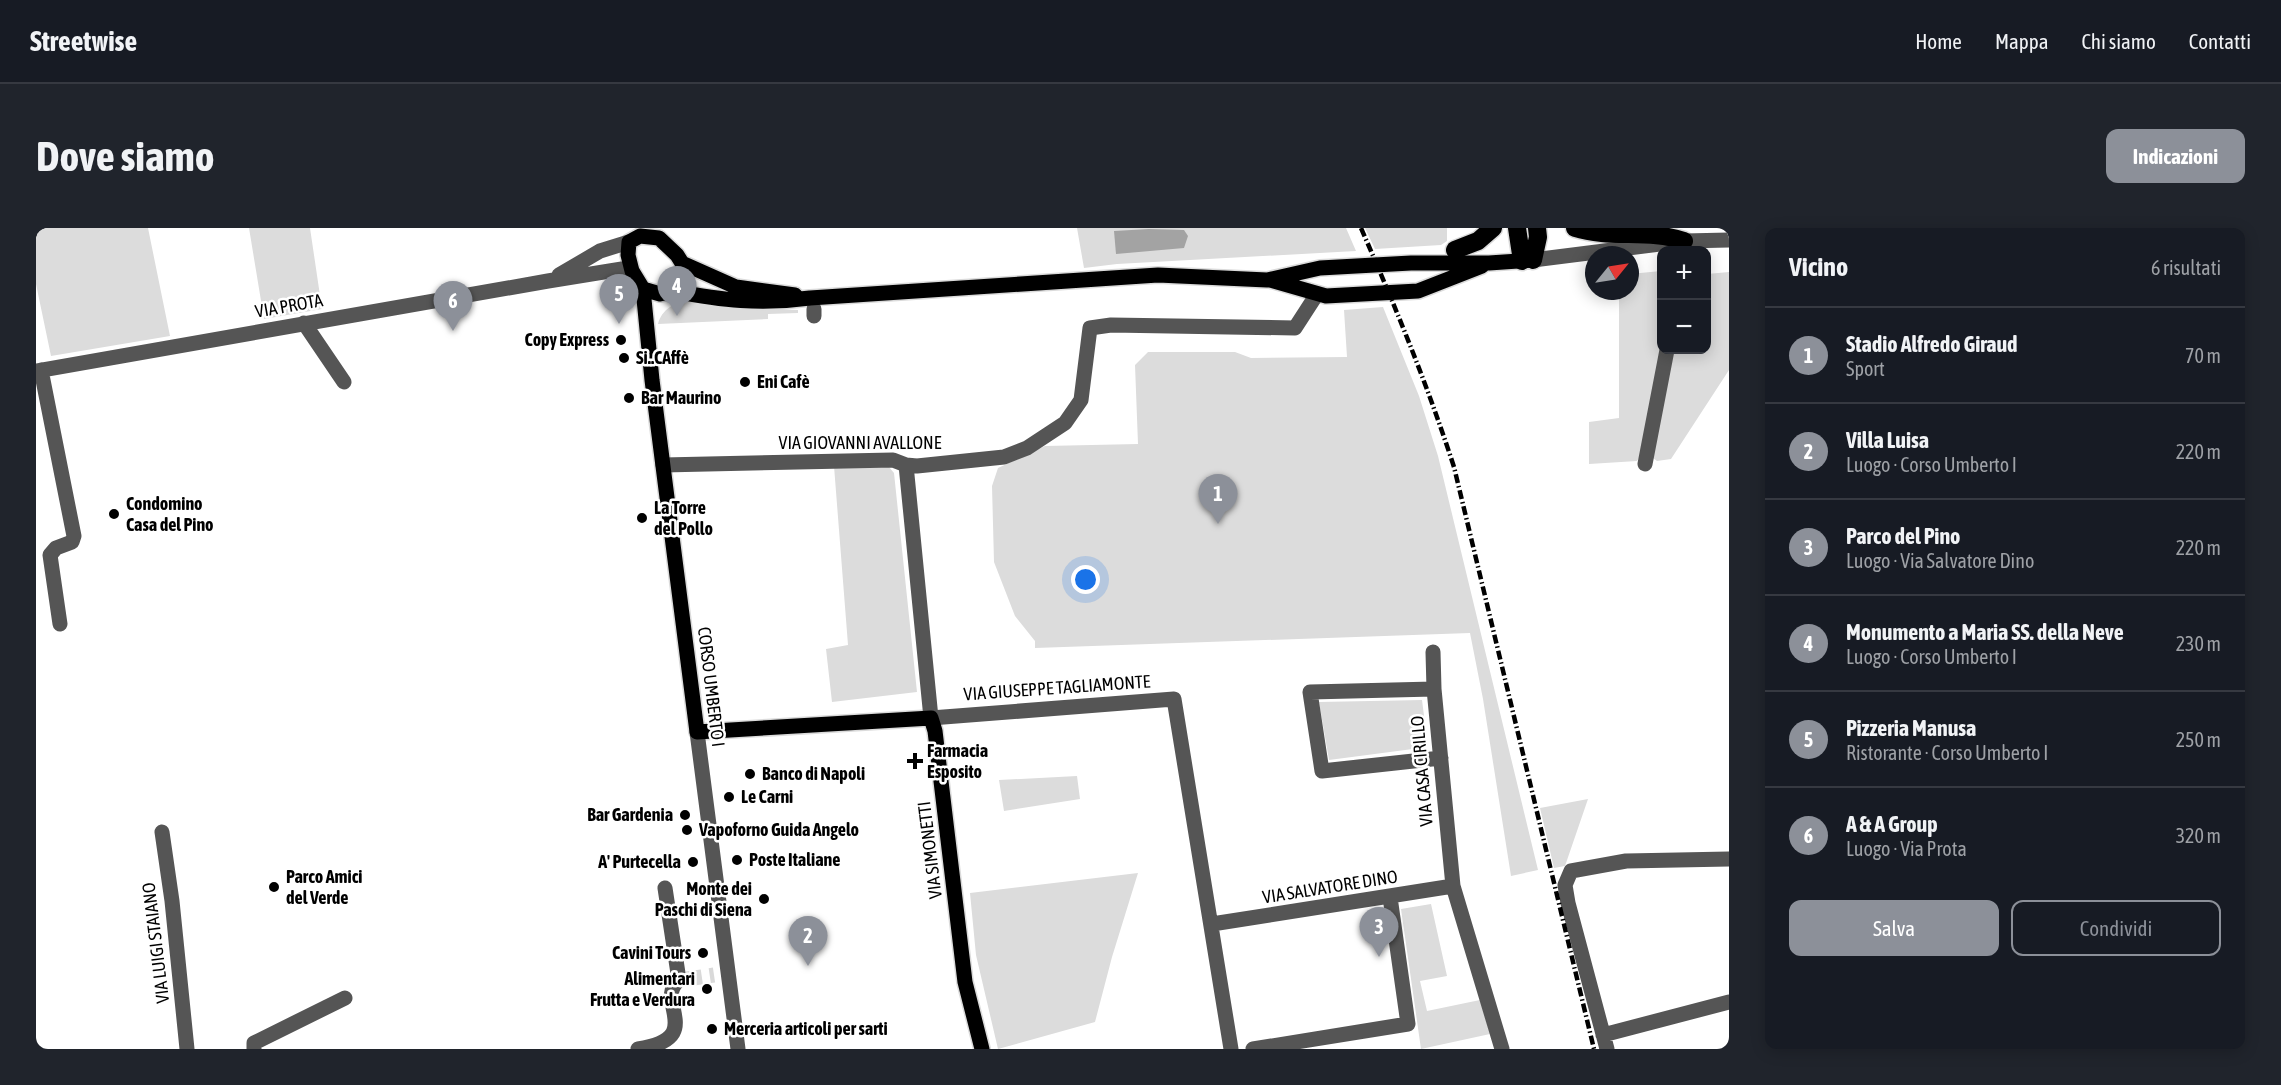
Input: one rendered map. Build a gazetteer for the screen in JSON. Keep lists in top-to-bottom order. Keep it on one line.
{"streets":{"main road":["CORSO UMBERTO I","VIA GIUSEPPE TAGLIAMONTE","VIA SIMONETTI"],"street":["VIA PROTA","VIA GIOVANNI AVALLONE","VIA CASA CIRILLO","VIA SALVATORE DINO","VIA LUIGI STAIANO"]},"crossings":[["VIA PROTA","CORSO UMBERTO I"],["VIA GIOVANNI AVALLONE","CORSO UMBERTO I"],["VIA GIOVANNI AVALLONE","VIA SIMONETTI"],["CORSO UMBERTO I","VIA GIUSEPPE TAGLIAMONTE"],["VIA GIUSEPPE TAGLIAMONTE","VIA SIMONETTI"],["VIA GIUSEPPE TAGLIAMONTE","VIA SALVATORE DINO"],["VIA CASA CIRILLO","VIA SALVATORE DINO"]],"places":{"other":["Copy Express","Si..CAffè","Eni Cafè","Bar Maurino","Condomino Casa del Pino","La Torre del Pollo","Banco di Napoli","Le Carni","Bar Gardenia","Vapoforno Guida Angelo","Poste Italiane","A' Purtecella","Parco Amici del Verde","Monte dei Paschi di Siena","Cavini Tours","Alimentari Frutta e Verdura","Merceria articoli per sarti"],"health":["Farmacia Esposito"]},"north":"top right","page":{"header":"Streetwise","nav":["Home","Mappa","Chi siamo","Contatti"],"buttons":["Indicazioni",["Salva","Condividi"]],"title":"Dove siamo","heading":["Vicino","6 risultati"],"map_buttons":["+","−"],"pins":["4","5","6","1","3","2"],"list":[{"mark":"1","name":"Stadio Alfredo Giraud","note":"Sport","value":"70 m"},{"mark":"2","name":"Villa Luisa","note":"Luogo · Corso Umberto I","value":"220 m"},{"mark":"3","name":"Parco del Pino","note":"Luogo · Via Salvatore Dino","value":"220 m"},{"mark":"4","name":"Monumento a Maria SS. della Neve","note":"Luogo · Corso Umberto I","value":"230 m"},{"mark":"5","name":"Pizzeria Manusa","note":"Ristorante · Corso Umberto I","value":"250 m"},{"mark":"6","name":"A & A Group","note":"Luogo · Via Prota","value":"320 m"}]}}
